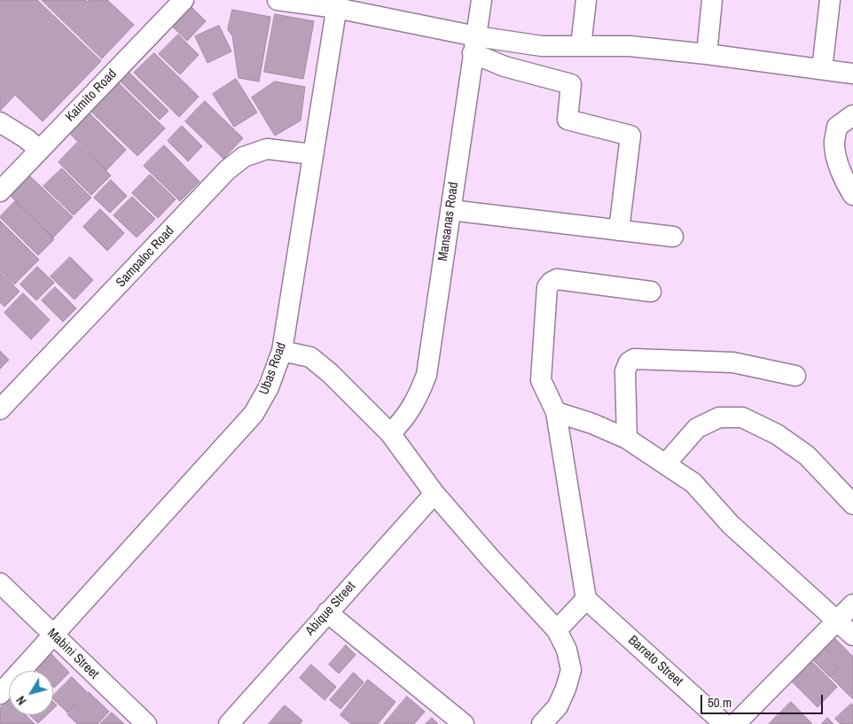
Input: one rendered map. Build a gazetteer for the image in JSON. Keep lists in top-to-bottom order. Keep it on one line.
{"streets":{"street":["Kaimito Road","Mansanas Road","Sampaloc Road","Ubas Road","Abique Street","Mabini Street","Barreto Street"]},"crossings":[["Sampaloc Road","Ubas Road"],["Ubas Road","Mabini Street"]],"scale_bar":"50 m","north":"bottom left"}
